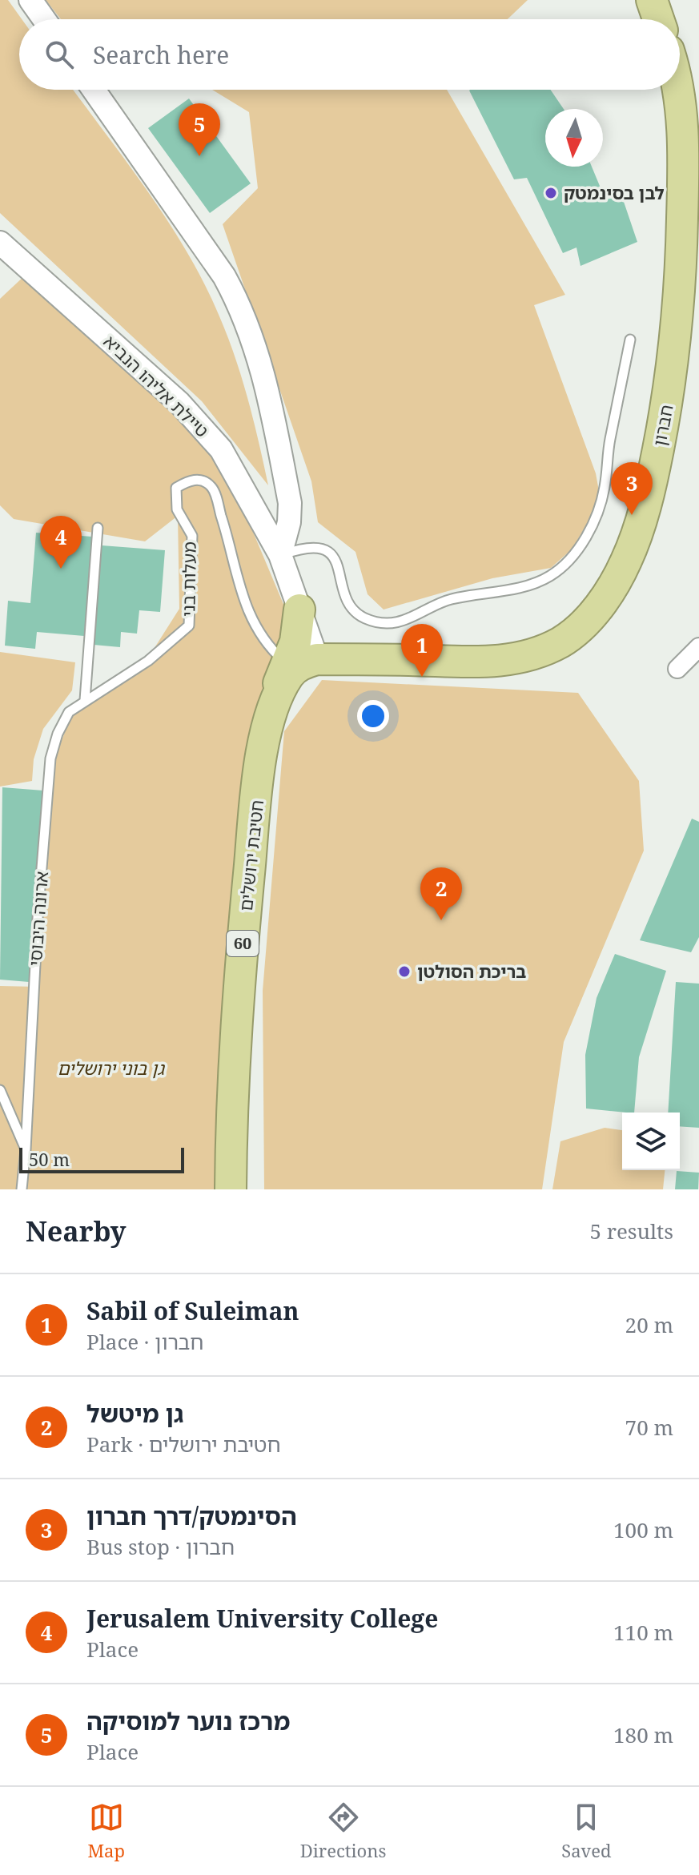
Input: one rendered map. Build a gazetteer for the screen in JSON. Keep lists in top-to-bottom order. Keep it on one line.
{"streets":{"highway":["חברון","חטיבת ירושלים","60"],"street":["טיילת אליהו הנביא"],"lane":["מעלות בני","ארונה היבוסי"]},"crossings":[["טיילת אליהו הנביא","חטיבת ירושלים"],["חברון","מעלות בני"],["חברון","חטיבת ירושלים"],["מעלות בני","חטיבת ירושלים"],["מעלות בני","ארונה היבוסי"]],"parks":["גן בוני ירושלים"],"places":["לבן בסינמטק","בריכת הסולטן"],"scale_bar":"50 m","north":"bottom","page":{"search":"Search here","pins":["5","3","4","1","2"],"scale":"50 m","heading":["Nearby","5 results"],"list":[{"mark":"1","name":"Sabil of Suleiman","note":"Place · חברון","value":"20 m"},{"mark":"2","name":"גן מיטשל","note":"Park · חטיבת ירושלים","value":"70 m"},{"mark":"3","name":"הסינמטק/דרך חברון","note":"Bus stop · חברון","value":"100 m"},{"mark":"4","name":"Jerusalem University College","note":"Place","value":"110 m"},{"mark":"5","name":"מרכז נוער למוסיקה","note":"Place","value":"180 m"}],"nav":["Map","Directions","Saved"]}}
